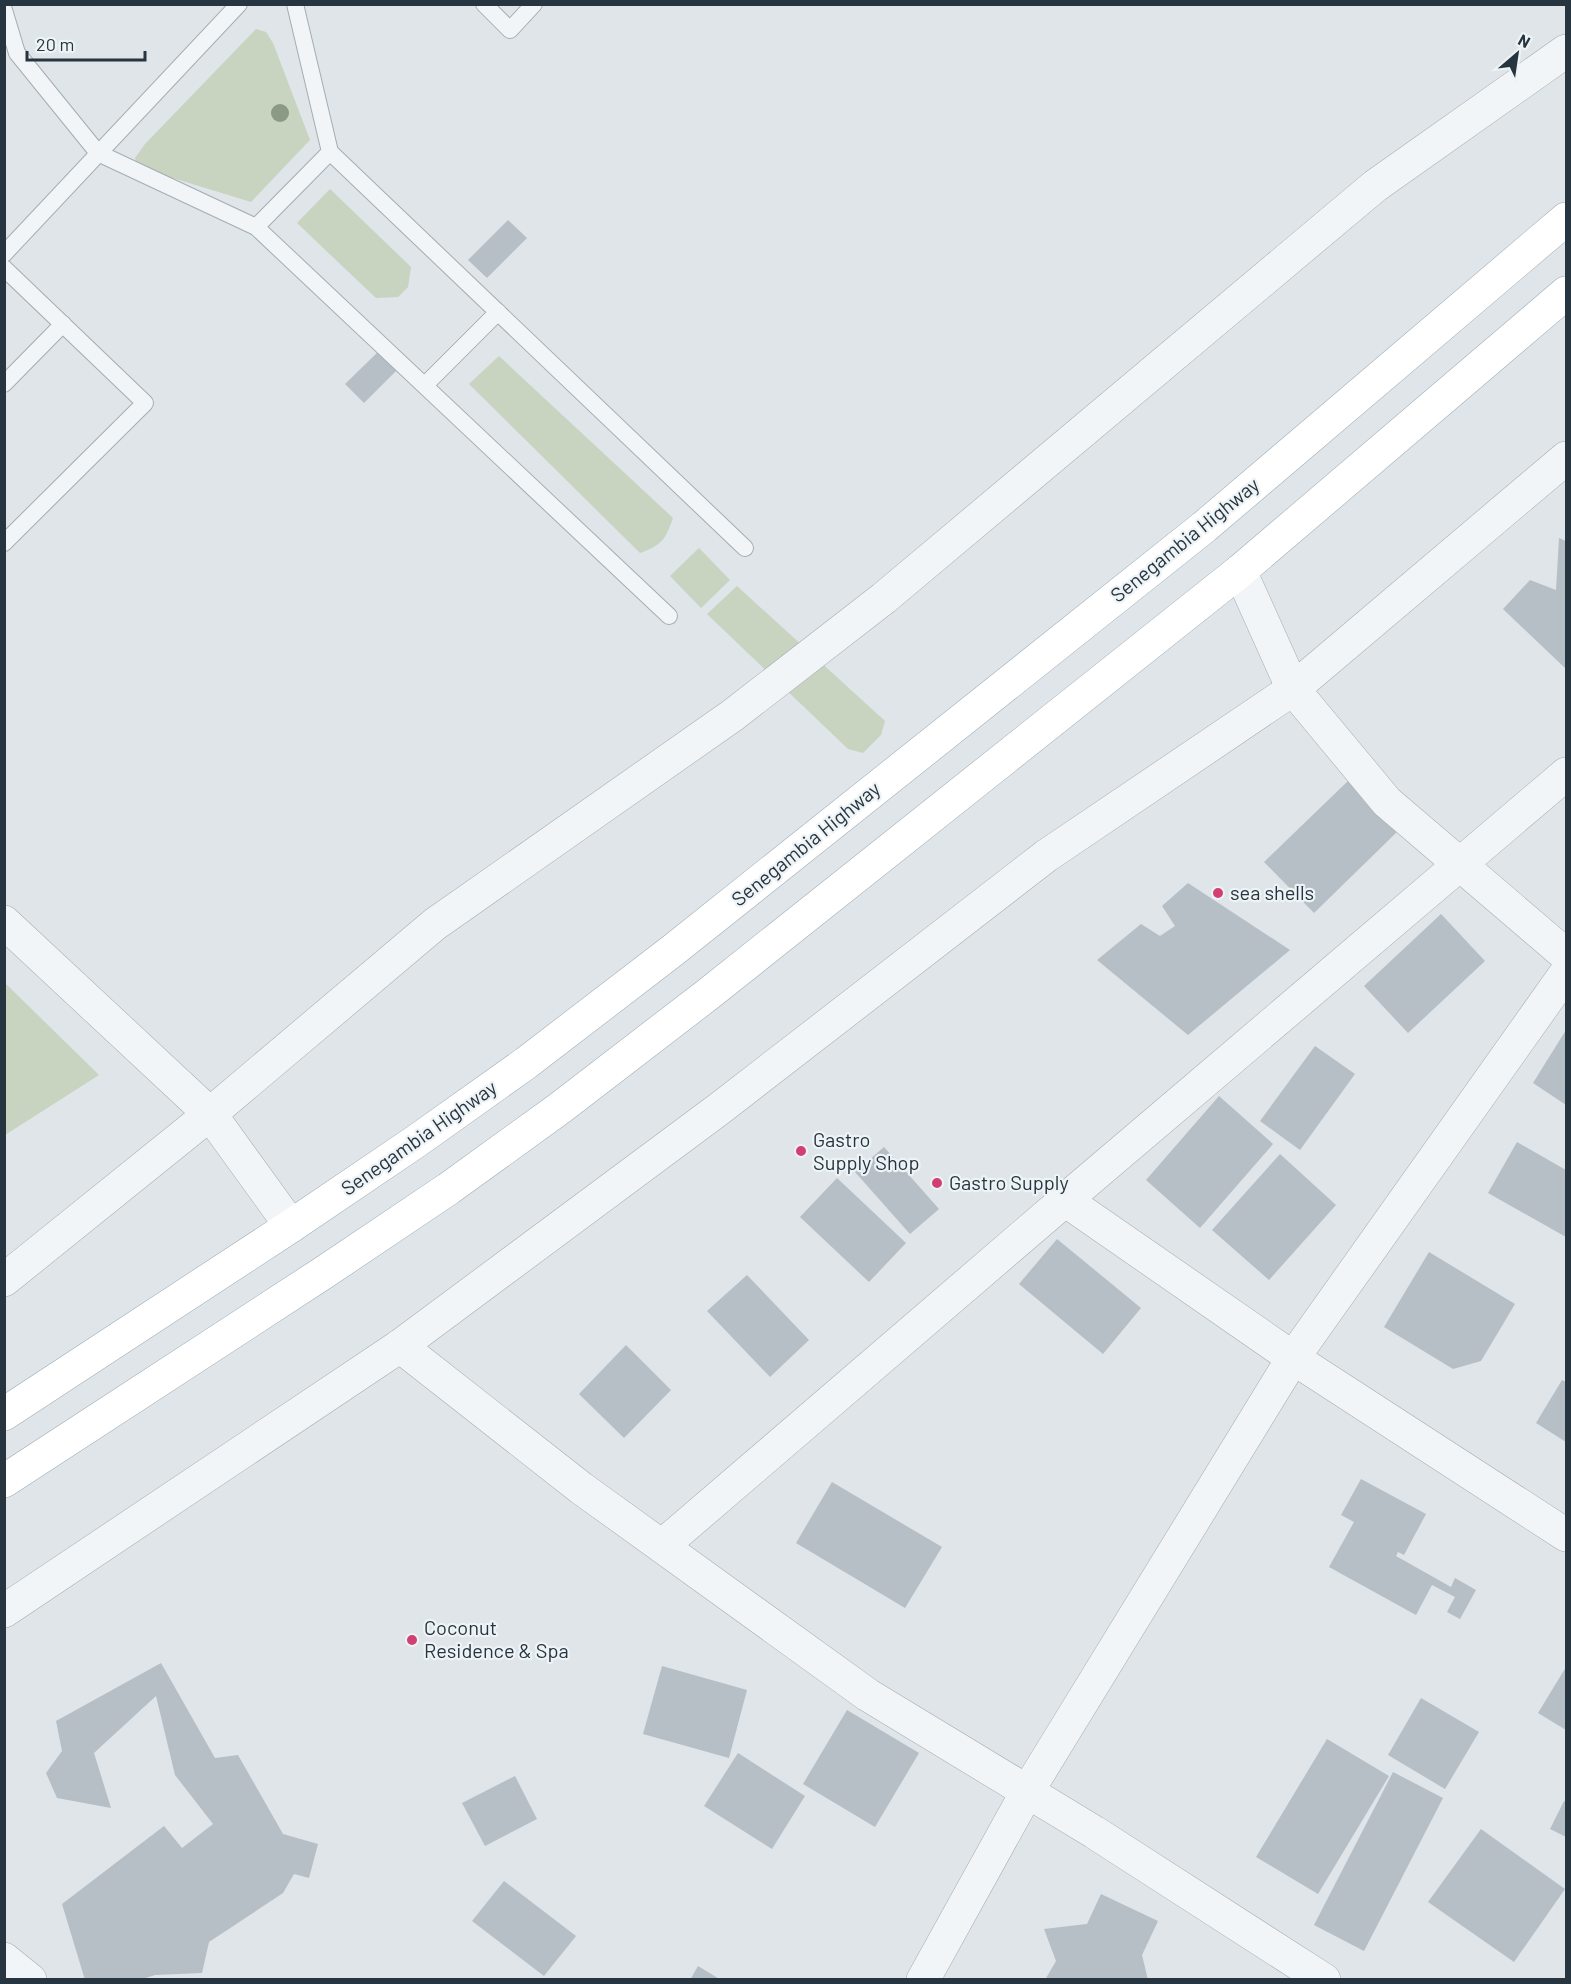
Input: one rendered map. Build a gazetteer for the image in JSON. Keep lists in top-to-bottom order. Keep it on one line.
{"streets":{"main road":["Senegambia Highway"]},"places":["sea shells","Gastro Supply Shop","Gastro Supply","Coconut Residence & Spa"],"scale_bar":"20 m","north":"top right"}
